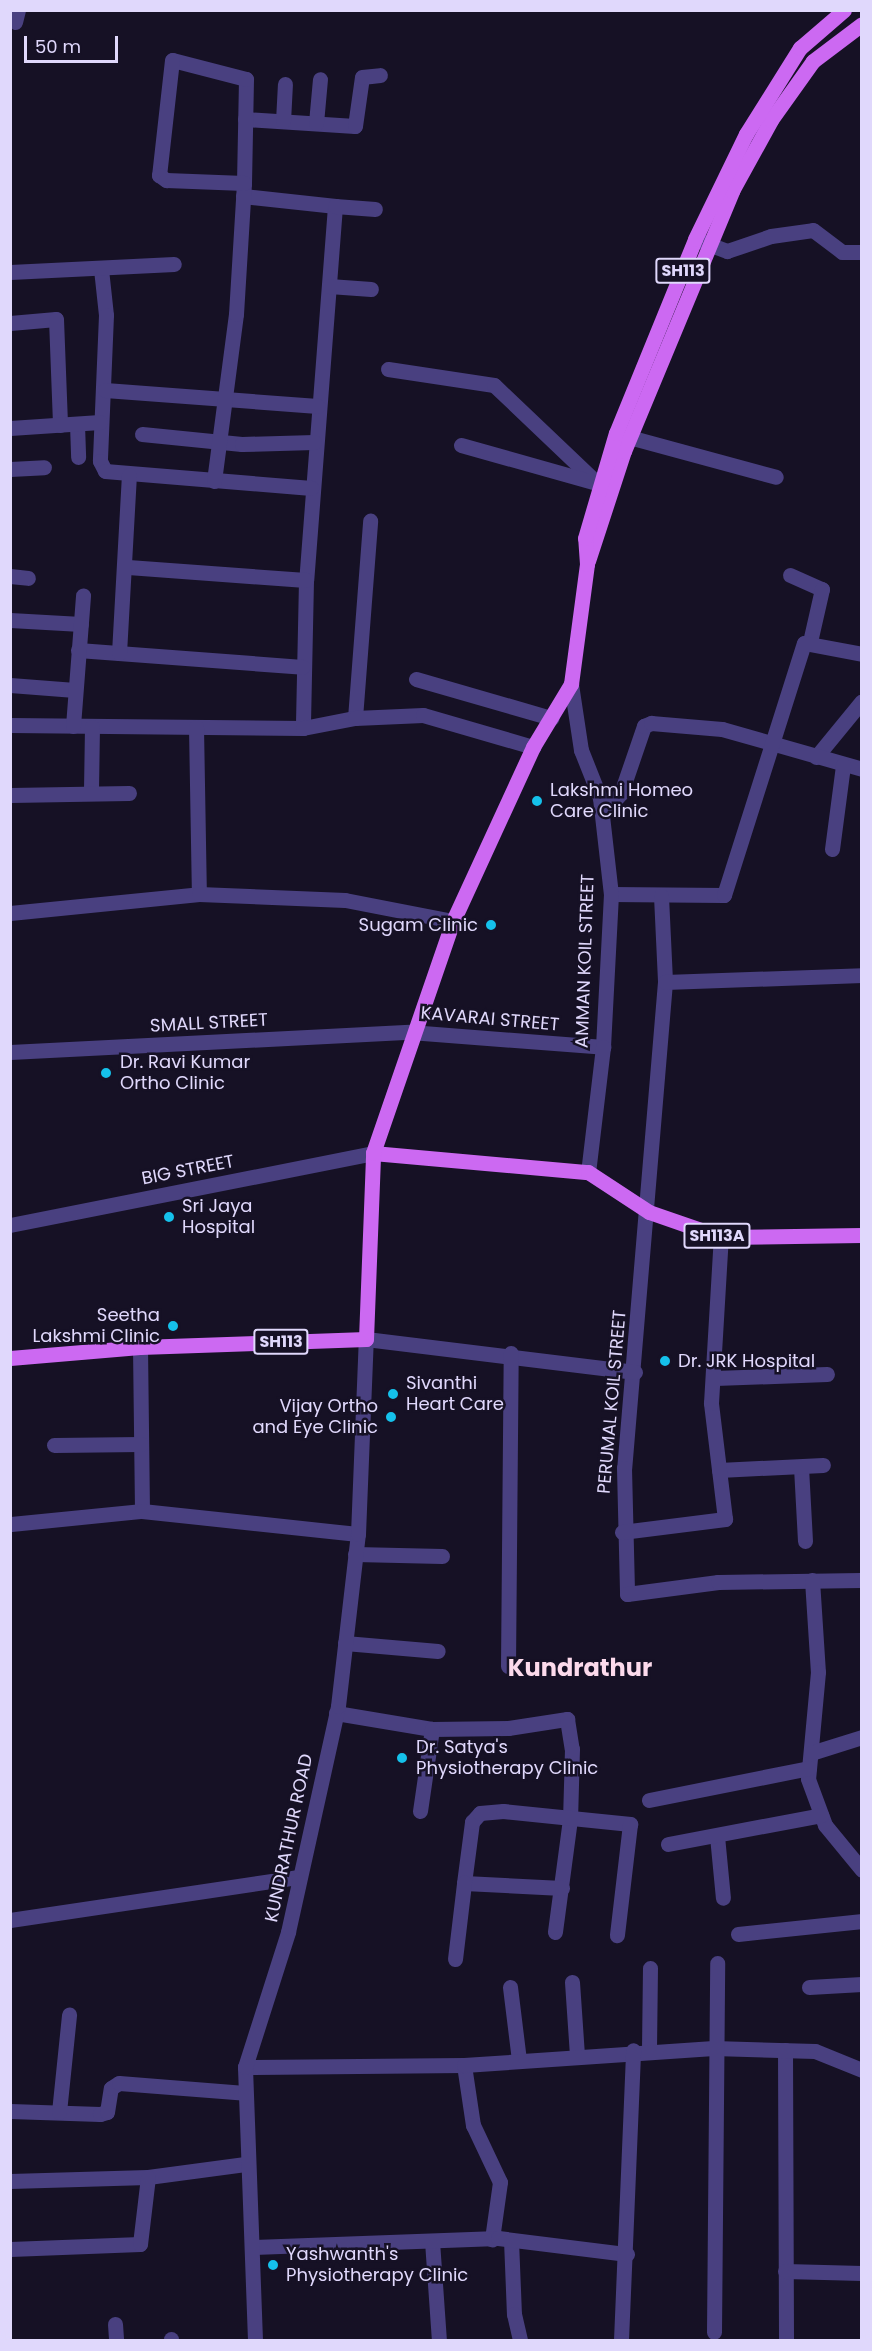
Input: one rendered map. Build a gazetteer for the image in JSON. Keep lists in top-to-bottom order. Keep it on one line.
{"streets":{"main road":["SH113","SH113A"],"street":["AMMAN KOIL STREET","KAVARAI STREET","SMALL STREET","BIG STREET","PERUMAL KOIL STREET","KUNDRATHUR ROAD"]},"crossings":[["SH113","AMMAN KOIL STREET"],["SH113","KAVARAI STREET"],["SH113","SMALL STREET"],["SH113","BIG STREET"],["SH113","SH113A"],["SH113","KUNDRATHUR ROAD"],["AMMAN KOIL STREET","KAVARAI STREET"],["AMMAN KOIL STREET","SH113A"],["KAVARAI STREET","SMALL STREET"],["BIG STREET","SH113A"],["SH113A","PERUMAL KOIL STREET"]],"districts":["Kundrathur"],"places":["Lakshmi Homeo Care Clinic","Sugam Clinic","Dr. Ravi Kumar Ortho Clinic","Sri Jaya Hospital","Seetha Lakshmi Clinic","Dr. JRK Hospital","Sivanthi Heart Care","Vijay Ortho and Eye Clinic","Dr. Satya's Physiotherapy Clinic","Yashwanth's Physiotherapy Clinic"],"scale_bar":"50 m"}
